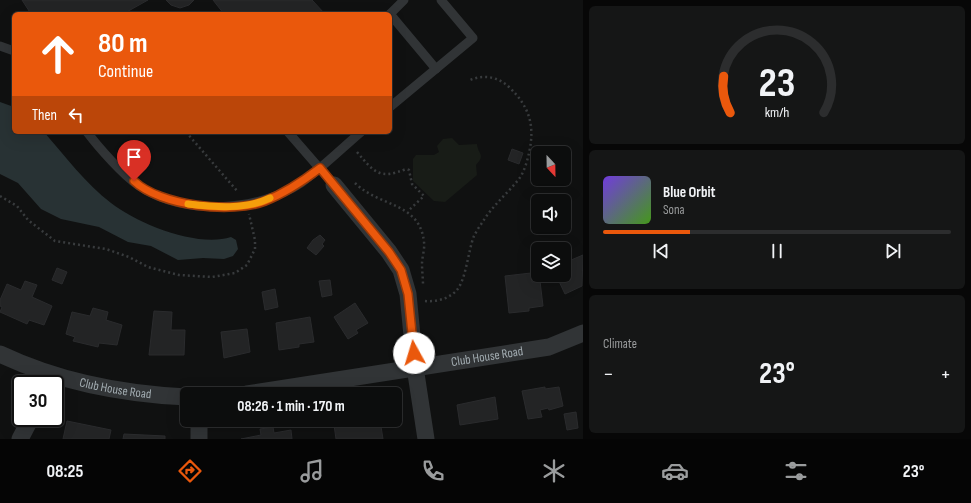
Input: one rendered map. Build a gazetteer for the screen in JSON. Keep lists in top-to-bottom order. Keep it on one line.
{"streets":{"street":["Club House Road"]},"north":"bottom","page":{"turn":["80 m","Continue"],"then":"Then","song":["Blue Orbit","Sona"],"tile":"Climate","heat":["−","23°","+"],"limit":"30","trip":"08:26 · 1 min · 170 m","tabs":["08:25","23°"],"gauge":["23","km/h"]}}
